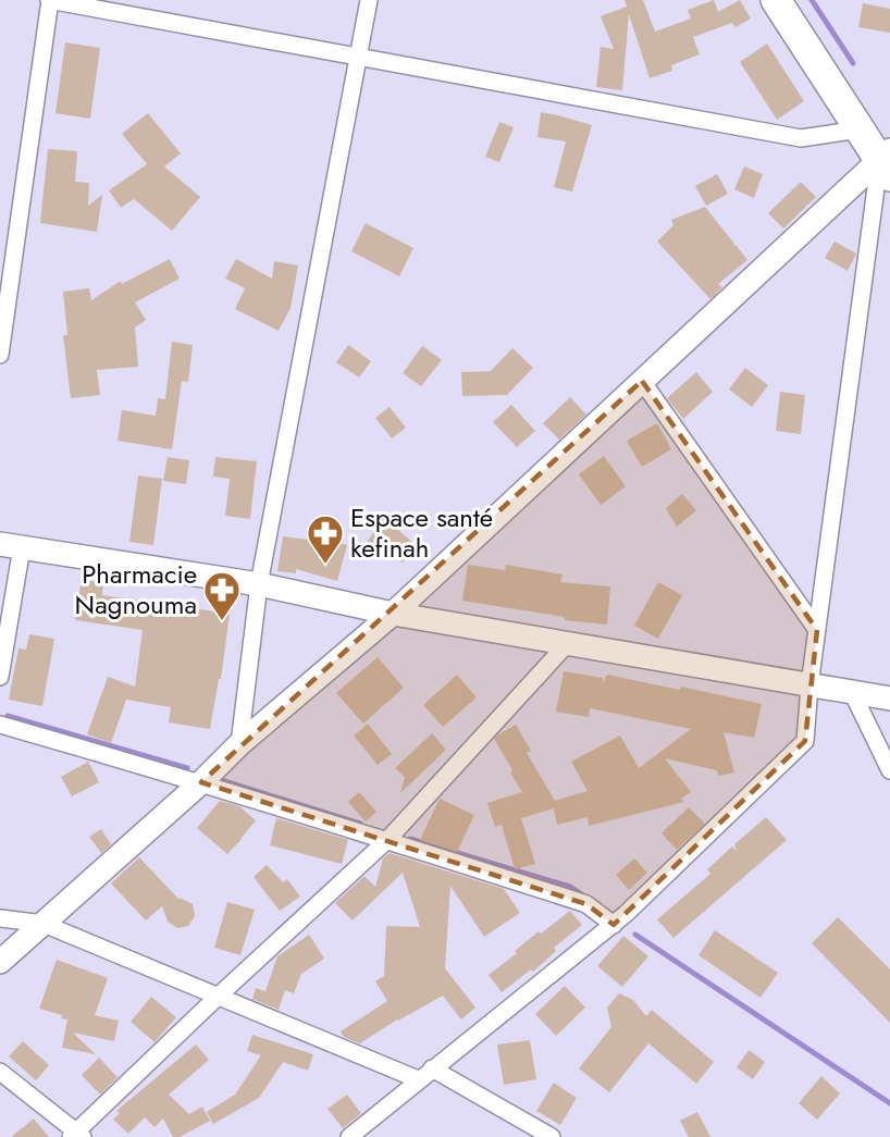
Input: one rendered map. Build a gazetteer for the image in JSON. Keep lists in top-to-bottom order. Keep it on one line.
{"places":{"pharmacy":["Espace santé kefinah","Pharmacie Nagnouma"]}}
